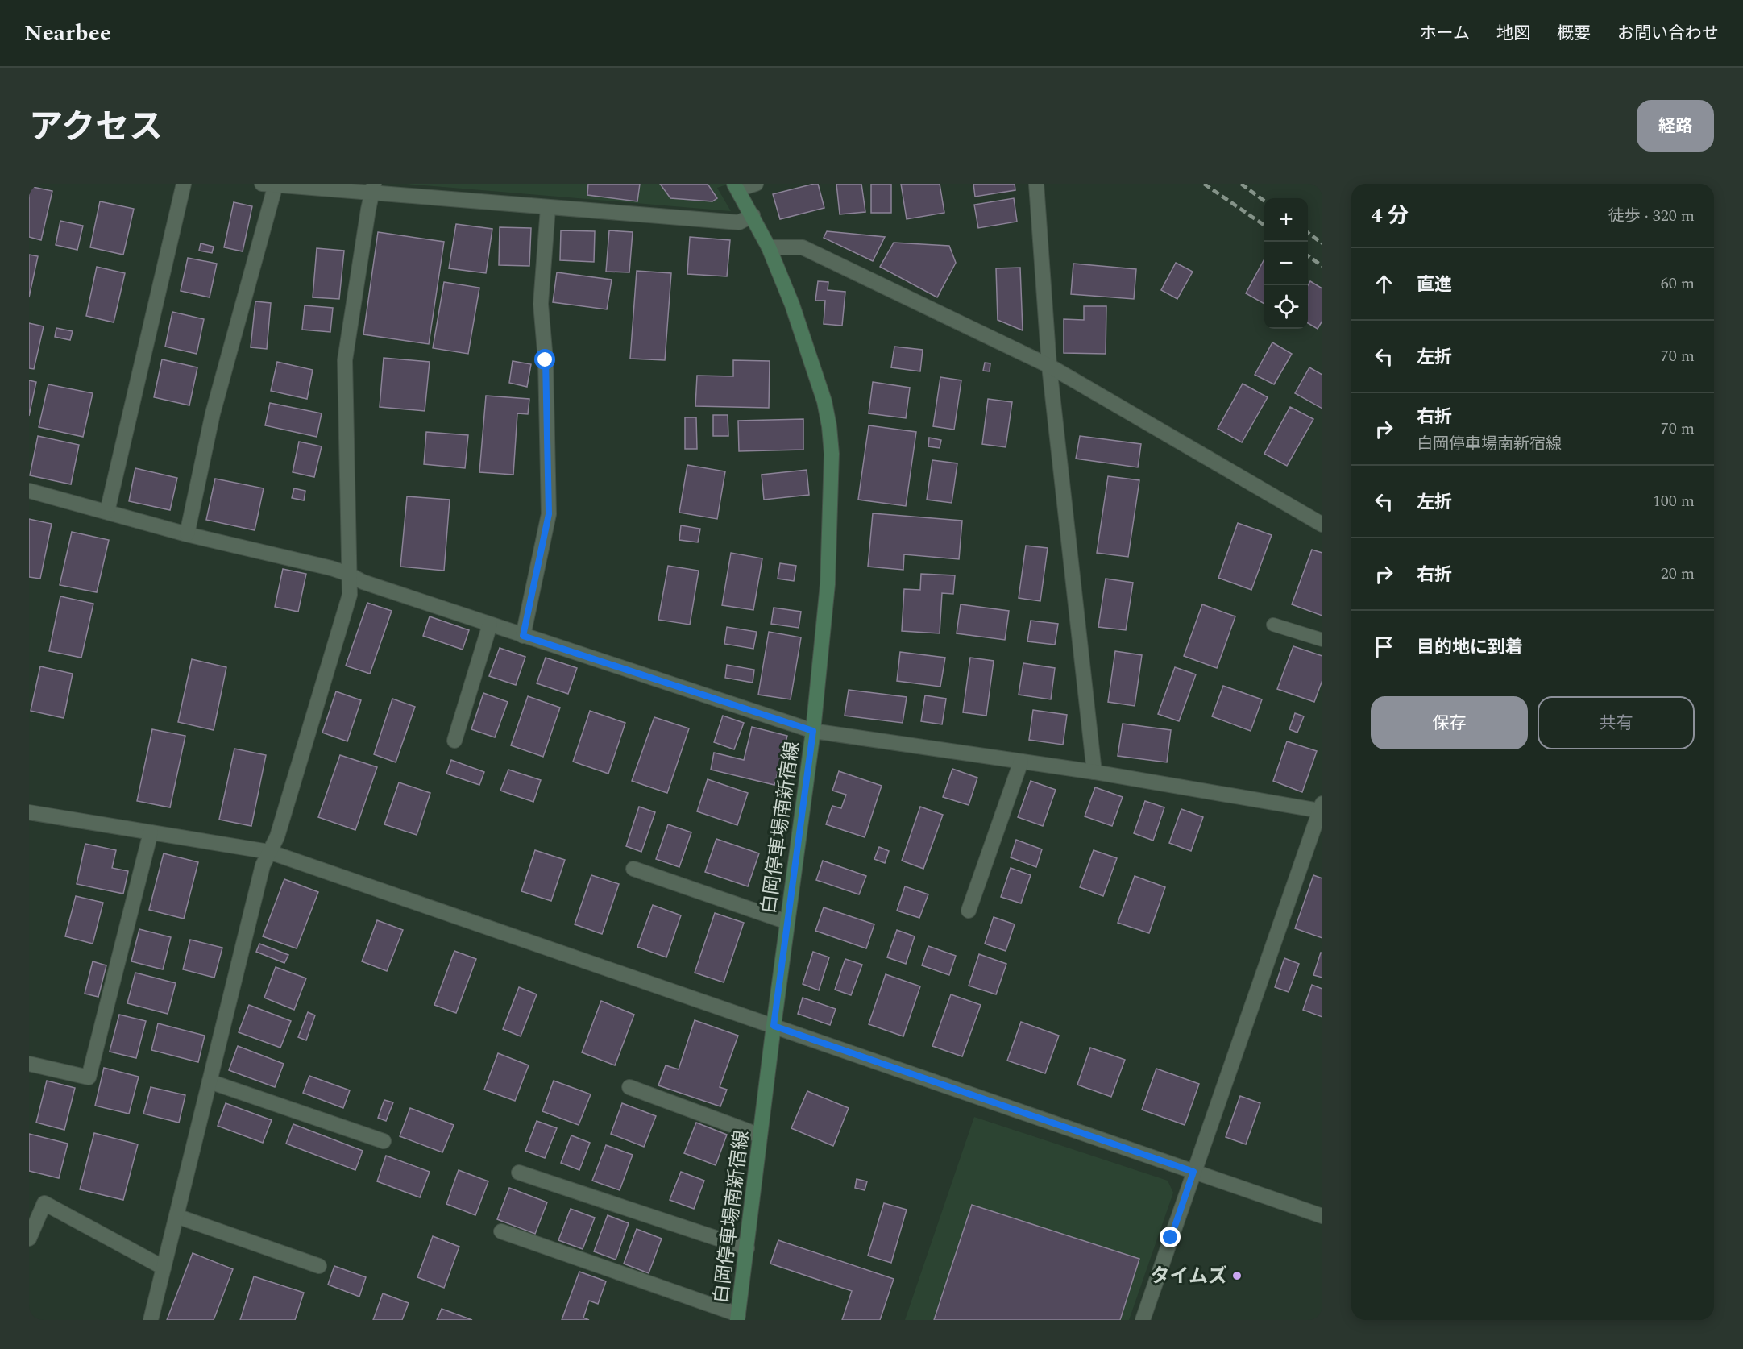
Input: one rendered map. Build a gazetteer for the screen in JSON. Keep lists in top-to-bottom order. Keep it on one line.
{"streets":{"main road":["白岡停車場南新宿線"]},"places":["タイムズ"],"page":{"header":"Nearbee","nav":["ホーム","地図","概要","お問い合わせ"],"title":"アクセス","buttons":["経路",["保存","共有"]],"heading":["4 分","徒歩 · 320 m"],"map_buttons":["+","−"],"list":[["直進","60 m"],["左折","70 m"],["右折","白岡停車場南新宿線","70 m"],["左折","100 m"],["右折","20 m"],"目的地に到着"]}}
